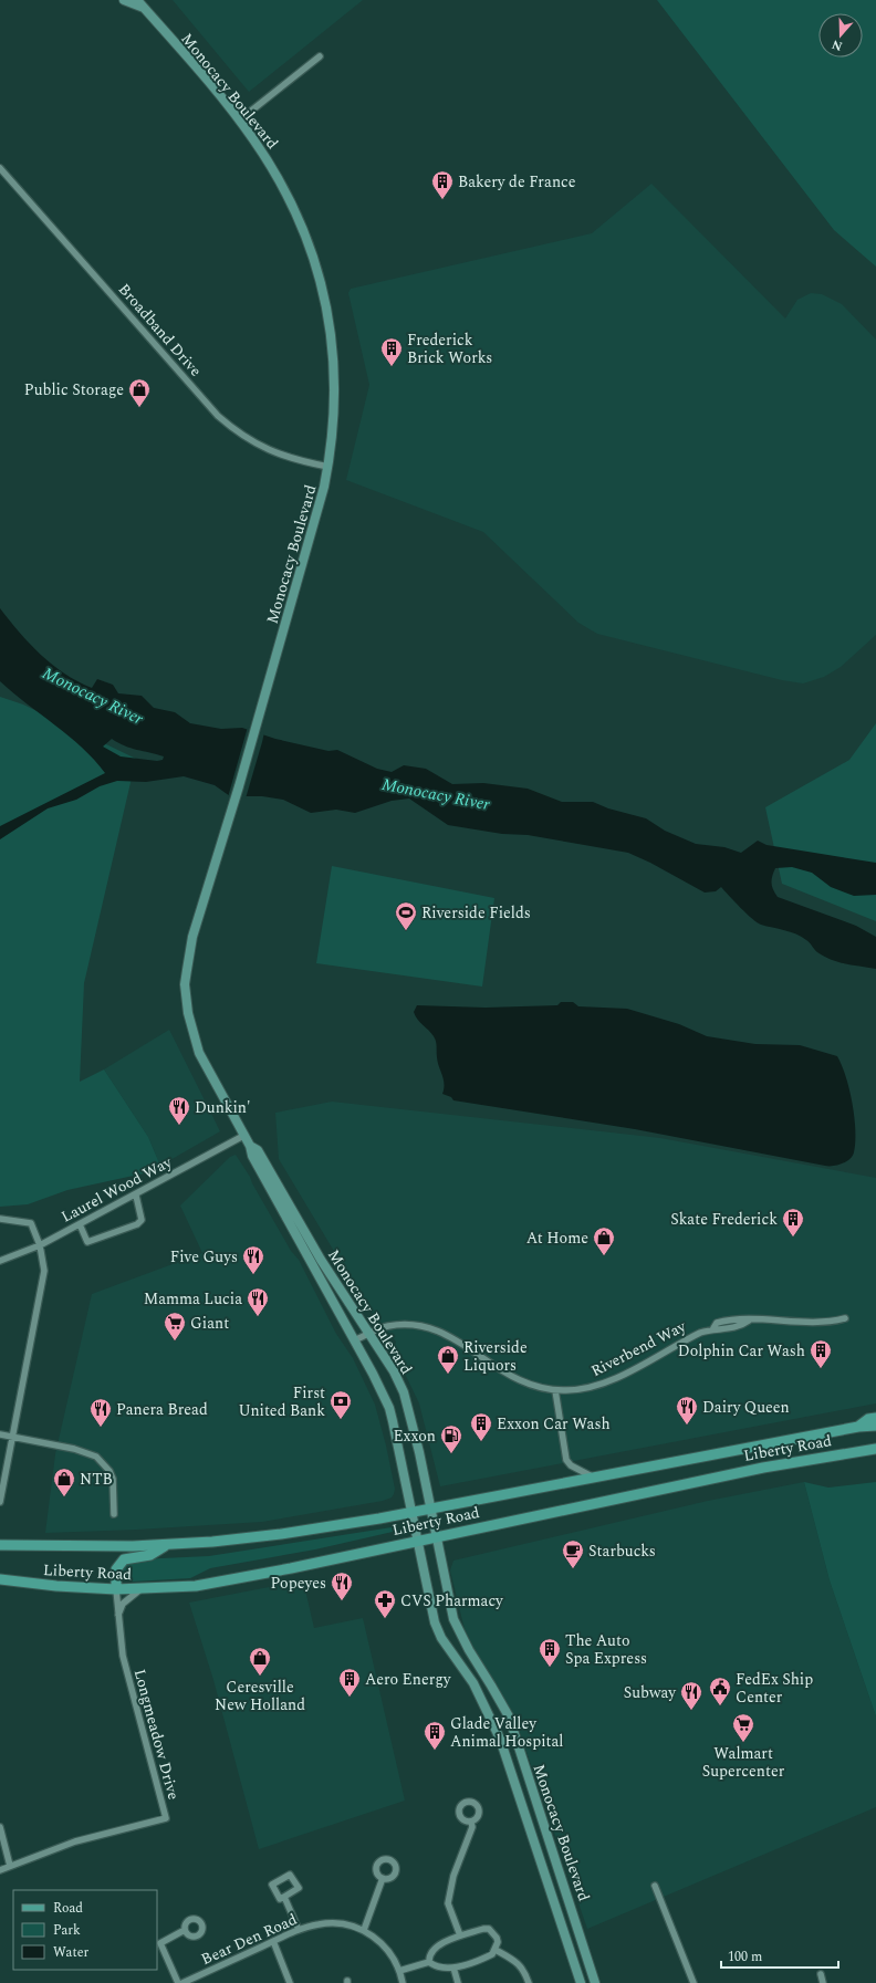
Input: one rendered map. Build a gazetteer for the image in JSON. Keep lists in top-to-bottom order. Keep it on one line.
{"streets":{"main road":["Monocacy Boulevard","Liberty Road"],"street":["Broadband Drive","Laurel Wood Way","Riverbend Way","Longmeadow Drive","Bear Den Road"]},"crossings":[["Monocacy Boulevard","Broadband Drive"],["Monocacy Boulevard","Laurel Wood Way"],["Monocacy Boulevard","Riverbend Way"],["Monocacy Boulevard","Liberty Road"],["Liberty Road","Longmeadow Drive"]],"water":["Monocacy River"],"places":{"building":["Bakery de France","Frederick Brick Works","Skate Frederick","Dolphin Car Wash","Exxon Car Wash","The Auto Spa Express","Aero Energy","Glade Valley Animal Hospital"],"shop":["Public Storage","At Home","Riverside Liquors","NTB","Ceresville New Holland"],"sports":["Riverside Fields"],"restaurant":["Dunkin'","Five Guys","Mamma Lucia","Dairy Queen","Panera Bread","Popeyes","Subway"],"supermarket":["Giant","Walmart Supercenter"],"bank":["First United Bank"],"fuel station":["Exxon"],"cafe":["Starbucks"],"pharmacy":["CVS Pharmacy"],"public building":["FedEx Ship Center"]},"legend":["Road","Park","Water"],"scale_bar":"100 m","north":"bottom"}
